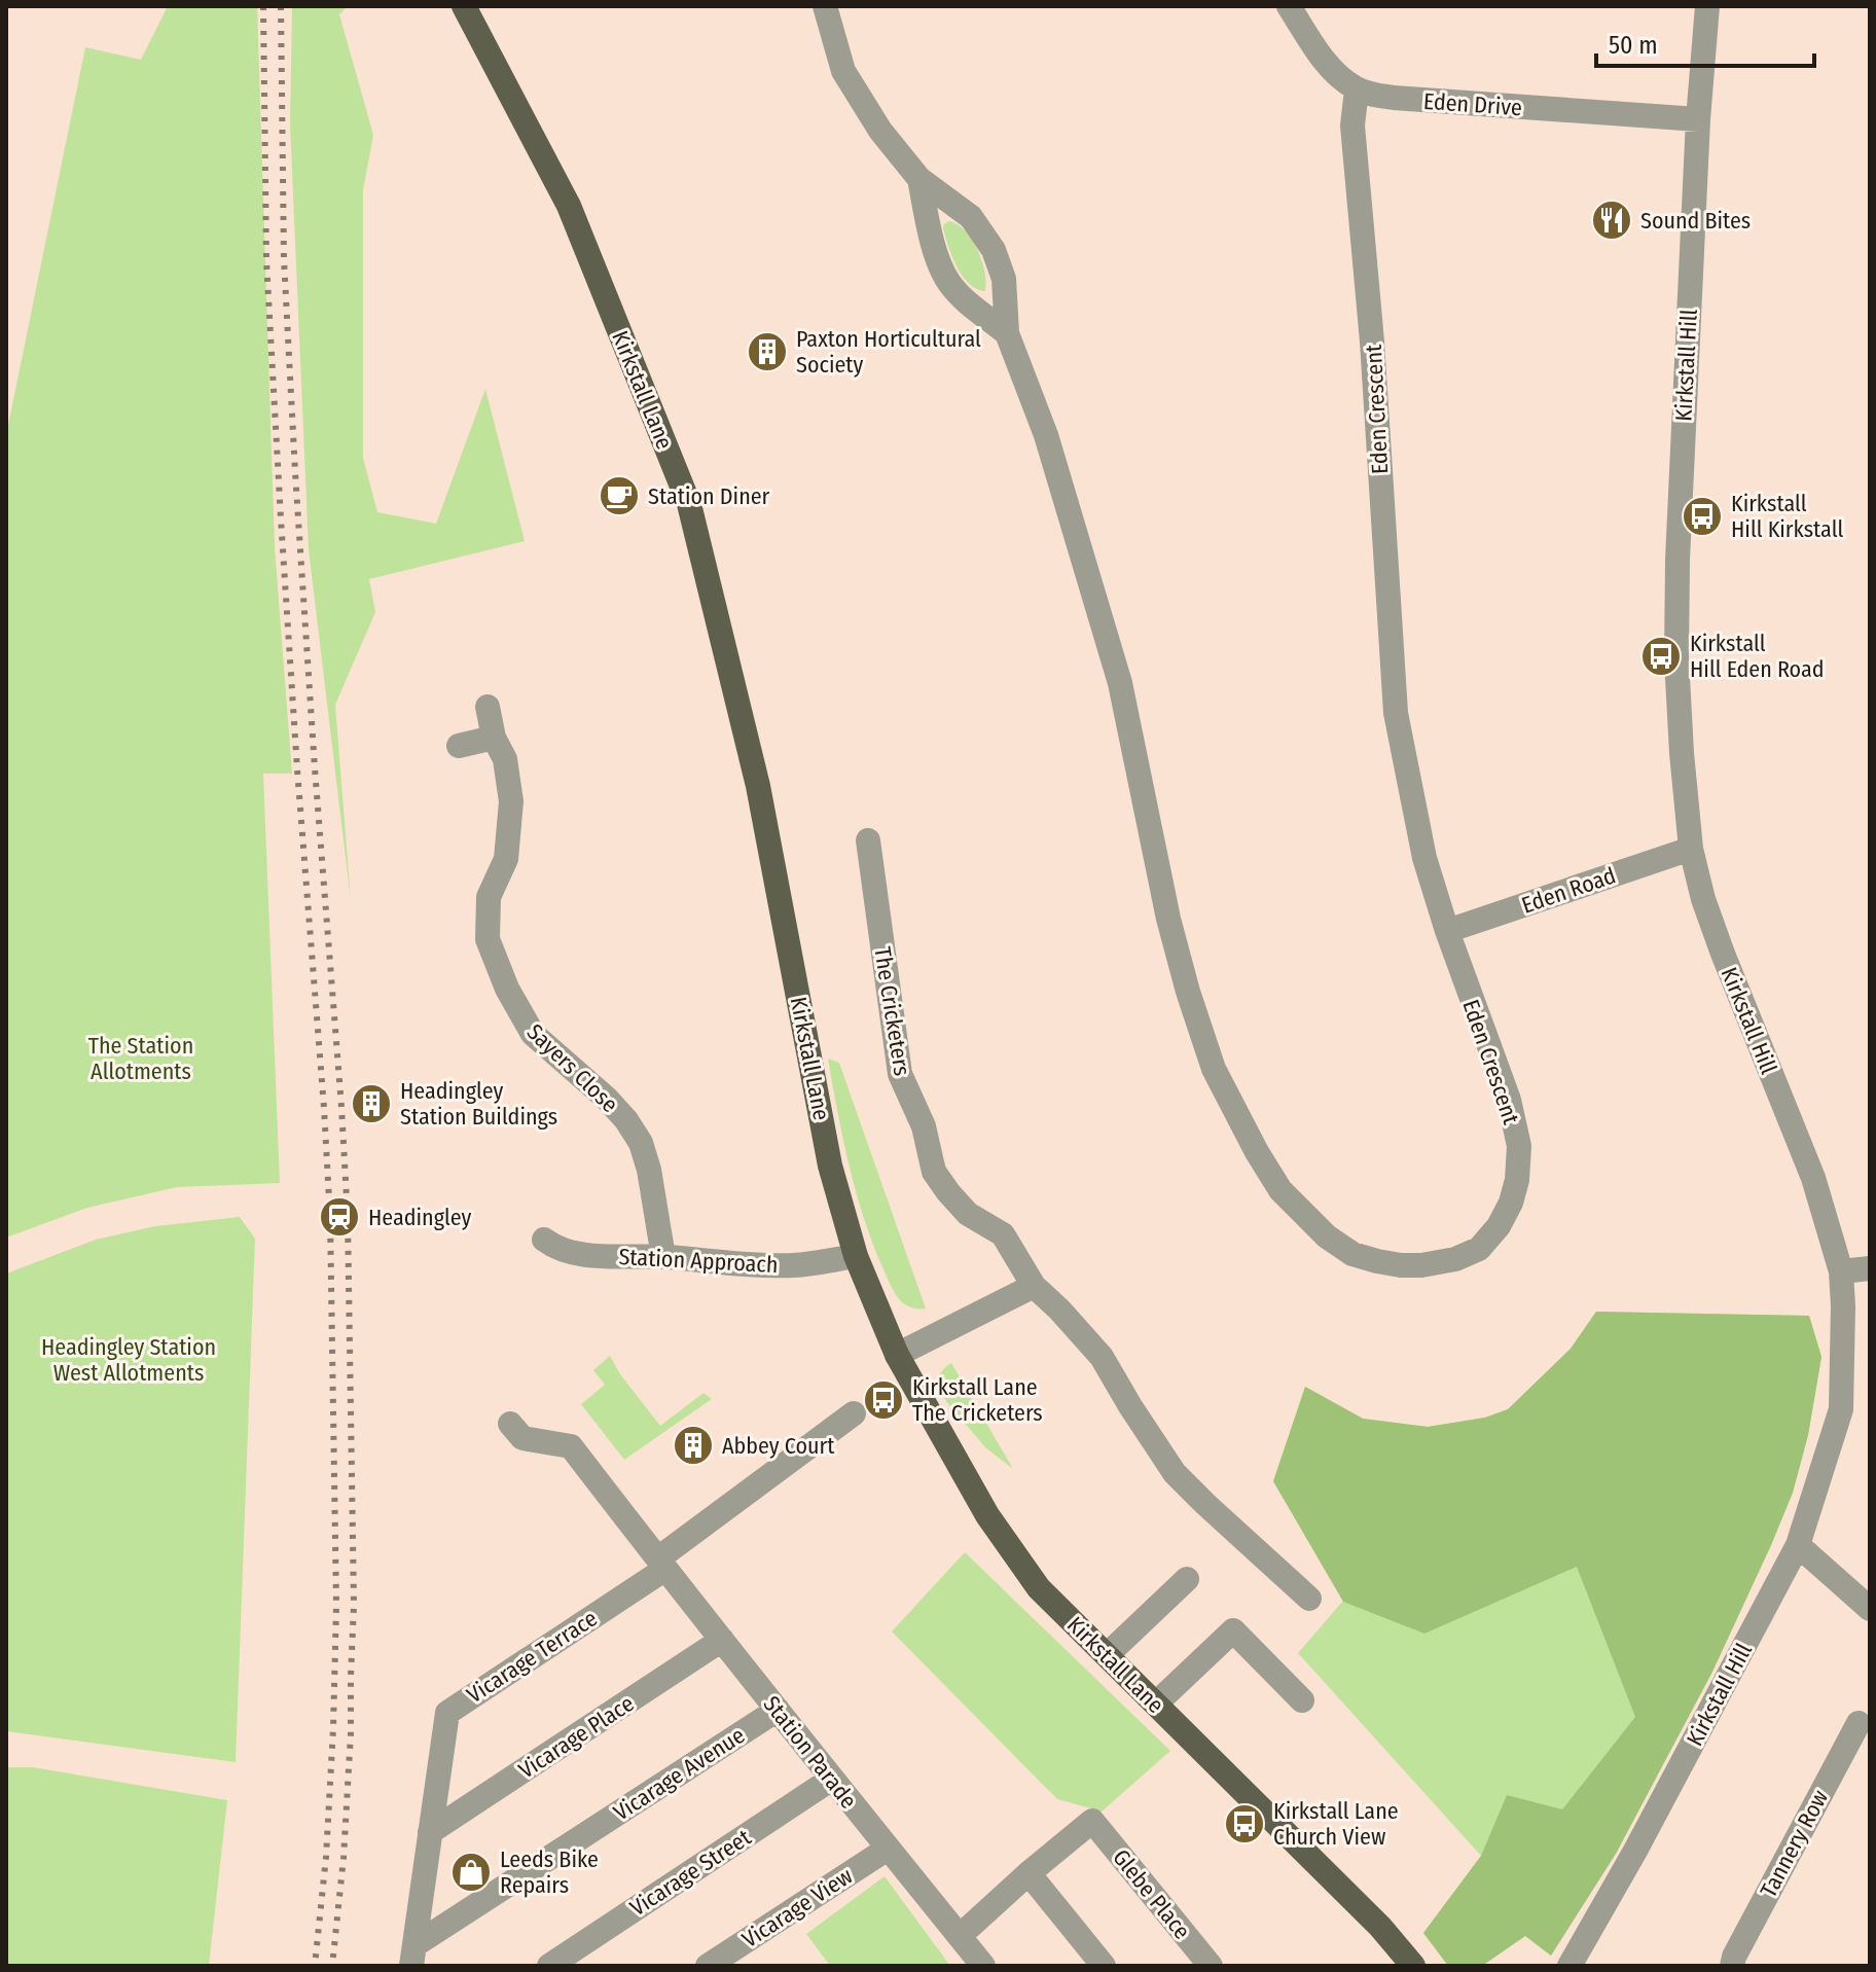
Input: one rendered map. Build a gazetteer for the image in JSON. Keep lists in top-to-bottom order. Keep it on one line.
{"streets":{"main road":["Kirkstall Lane"],"street":["Eden Drive","Kirkstall Hill","Eden Crescent","Eden Road","The Cricketers","Sayers Close","Station Approach","Vicarage Terrace","Vicarage Place","Station Parade","Vicarage Avenue","Tannery Row","Vicarage Street","Glebe Place","Vicarage View"]},"crossings":[["Eden Drive","Kirkstall Hill"],["Eden Drive","Eden Crescent"],["Kirkstall Hill","Eden Road"],["Kirkstall Lane","Station Approach"],["Eden Crescent","Eden Road"],["Sayers Close","Station Approach"],["Vicarage Terrace","Vicarage Place"],["Vicarage Terrace","Station Parade"],["Vicarage Terrace","Vicarage Avenue"],["Vicarage Place","Station Parade"],["Station Parade","Vicarage Avenue"],["Station Parade","Vicarage Street"],["Station Parade","Vicarage View"]],"parks":["The Station Allotments","Headingley Station West Allotments"],"places":{"restaurant":["Sound Bites"],"building":["Paxton Horticultural Society","Headingley Station Buildings","Abbey Court"],"cafe":["Station Diner"],"bus stop":["Kirkstall Hill Kirkstall","Kirkstall Hill Eden Road","Kirkstall Lane The Cricketers","Kirkstall Lane Church View"],"station":["Headingley"],"shop":["Leeds Bike Repairs"]},"scale_bar":"50 m"}
